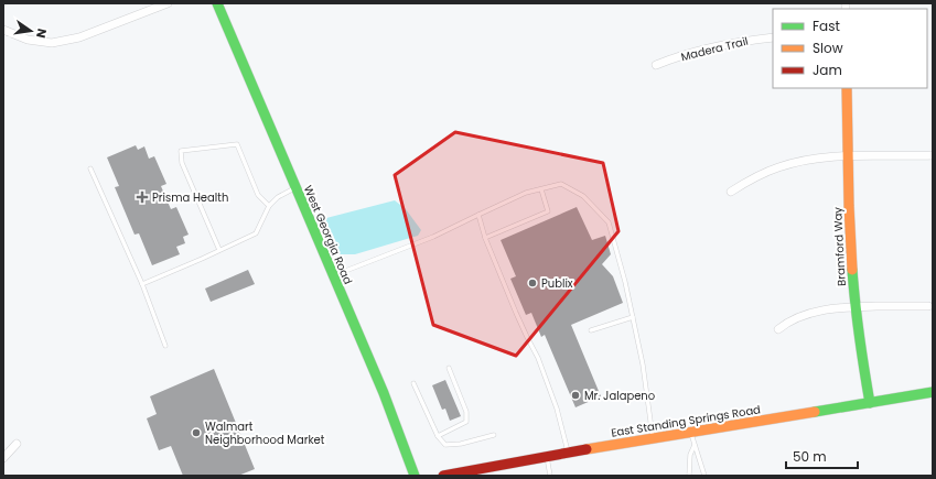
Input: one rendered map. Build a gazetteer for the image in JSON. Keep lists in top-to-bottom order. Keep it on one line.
{"streets":{"street":["Madera Trail","West Georgia Road","Bramford Way","East Standing Springs Road"]},"crossings":[["Bramford Way","East Standing Springs Road"]],"places":{"health":["Prisma Health"],"other":["Publix","Mr. Jalapeno","Walmart Neighborhood Market"]},"legend":["Fast","Slow","Jam"],"scale_bar":"50 m","north":"right"}
